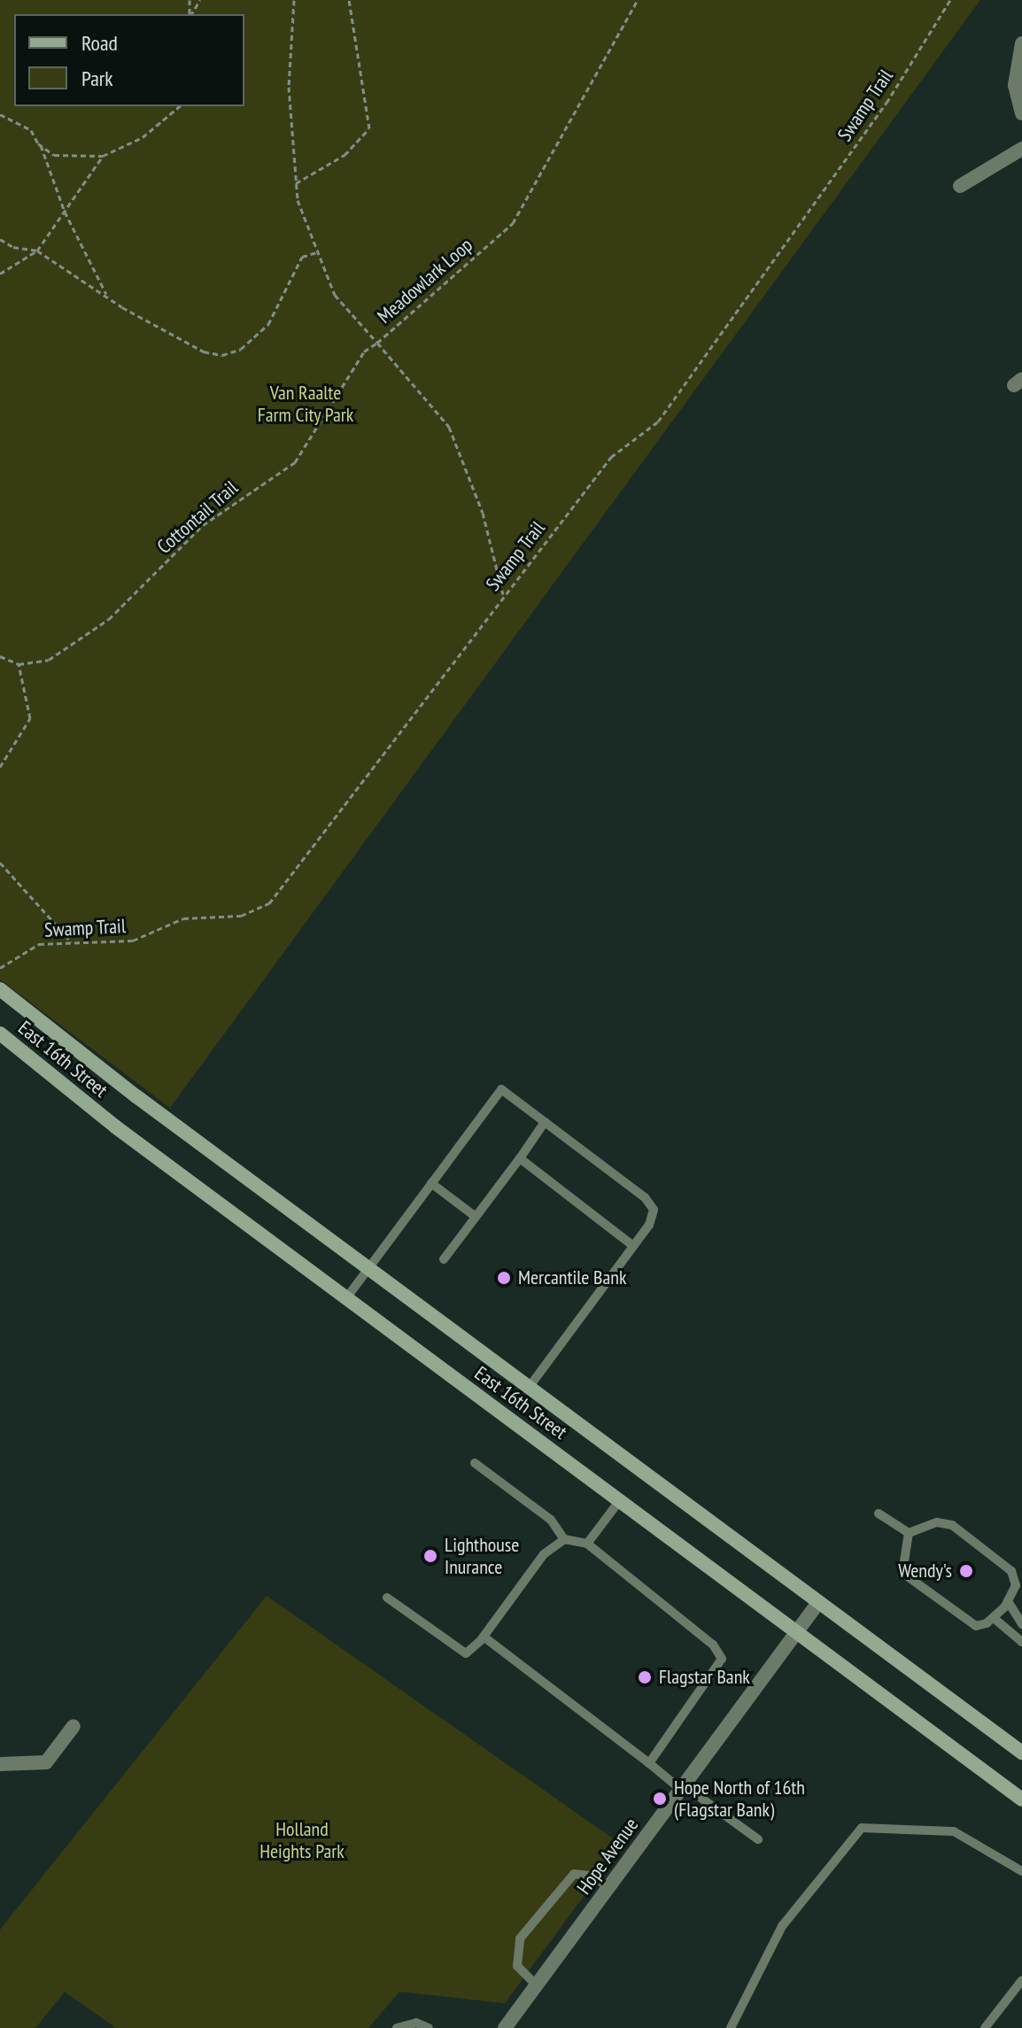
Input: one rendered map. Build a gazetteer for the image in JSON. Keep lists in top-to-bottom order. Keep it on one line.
{"streets":{"main road":["East 16th Street"],"street":["Hope Avenue"],"path":["Swamp Trail","Meadowlark Loop","Cottontail Trail"]},"crossings":[["Meadowlark Loop","Cottontail Trail"],["East 16th Street","Hope Avenue"]],"parks":["Van Raalte Farm City Park","Holland Heights Park"],"places":["Mercantile Bank","Lighthouse Inurance","Wendy's","Flagstar Bank","Hope North of 16th (Flagstar Bank)"],"legend":["Road","Park"]}
